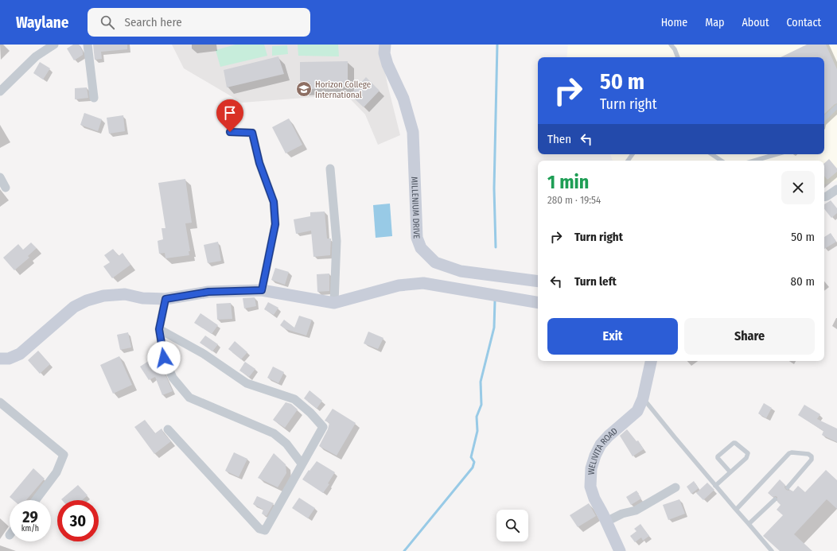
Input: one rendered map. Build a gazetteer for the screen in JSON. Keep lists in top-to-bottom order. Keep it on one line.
{"streets":{"street":["MILLENIUM DRIVE","WELIVITA ROAD"]},"places":{"school or university":["Horizon College International"]},"page":{"header":"Waylane","search":"Search here","nav":["Home","Map","About","Contact"],"turn":["50 m","Turn right"],"then":"Then","heading":["1 min","280 m · 19:54"],"list":[{"name":"Turn right","value":"50 m"},{"name":"Turn left","value":"80 m"}],"buttons":["Exit","Share"],"speed":"29 km/h","limit":"30"}}
